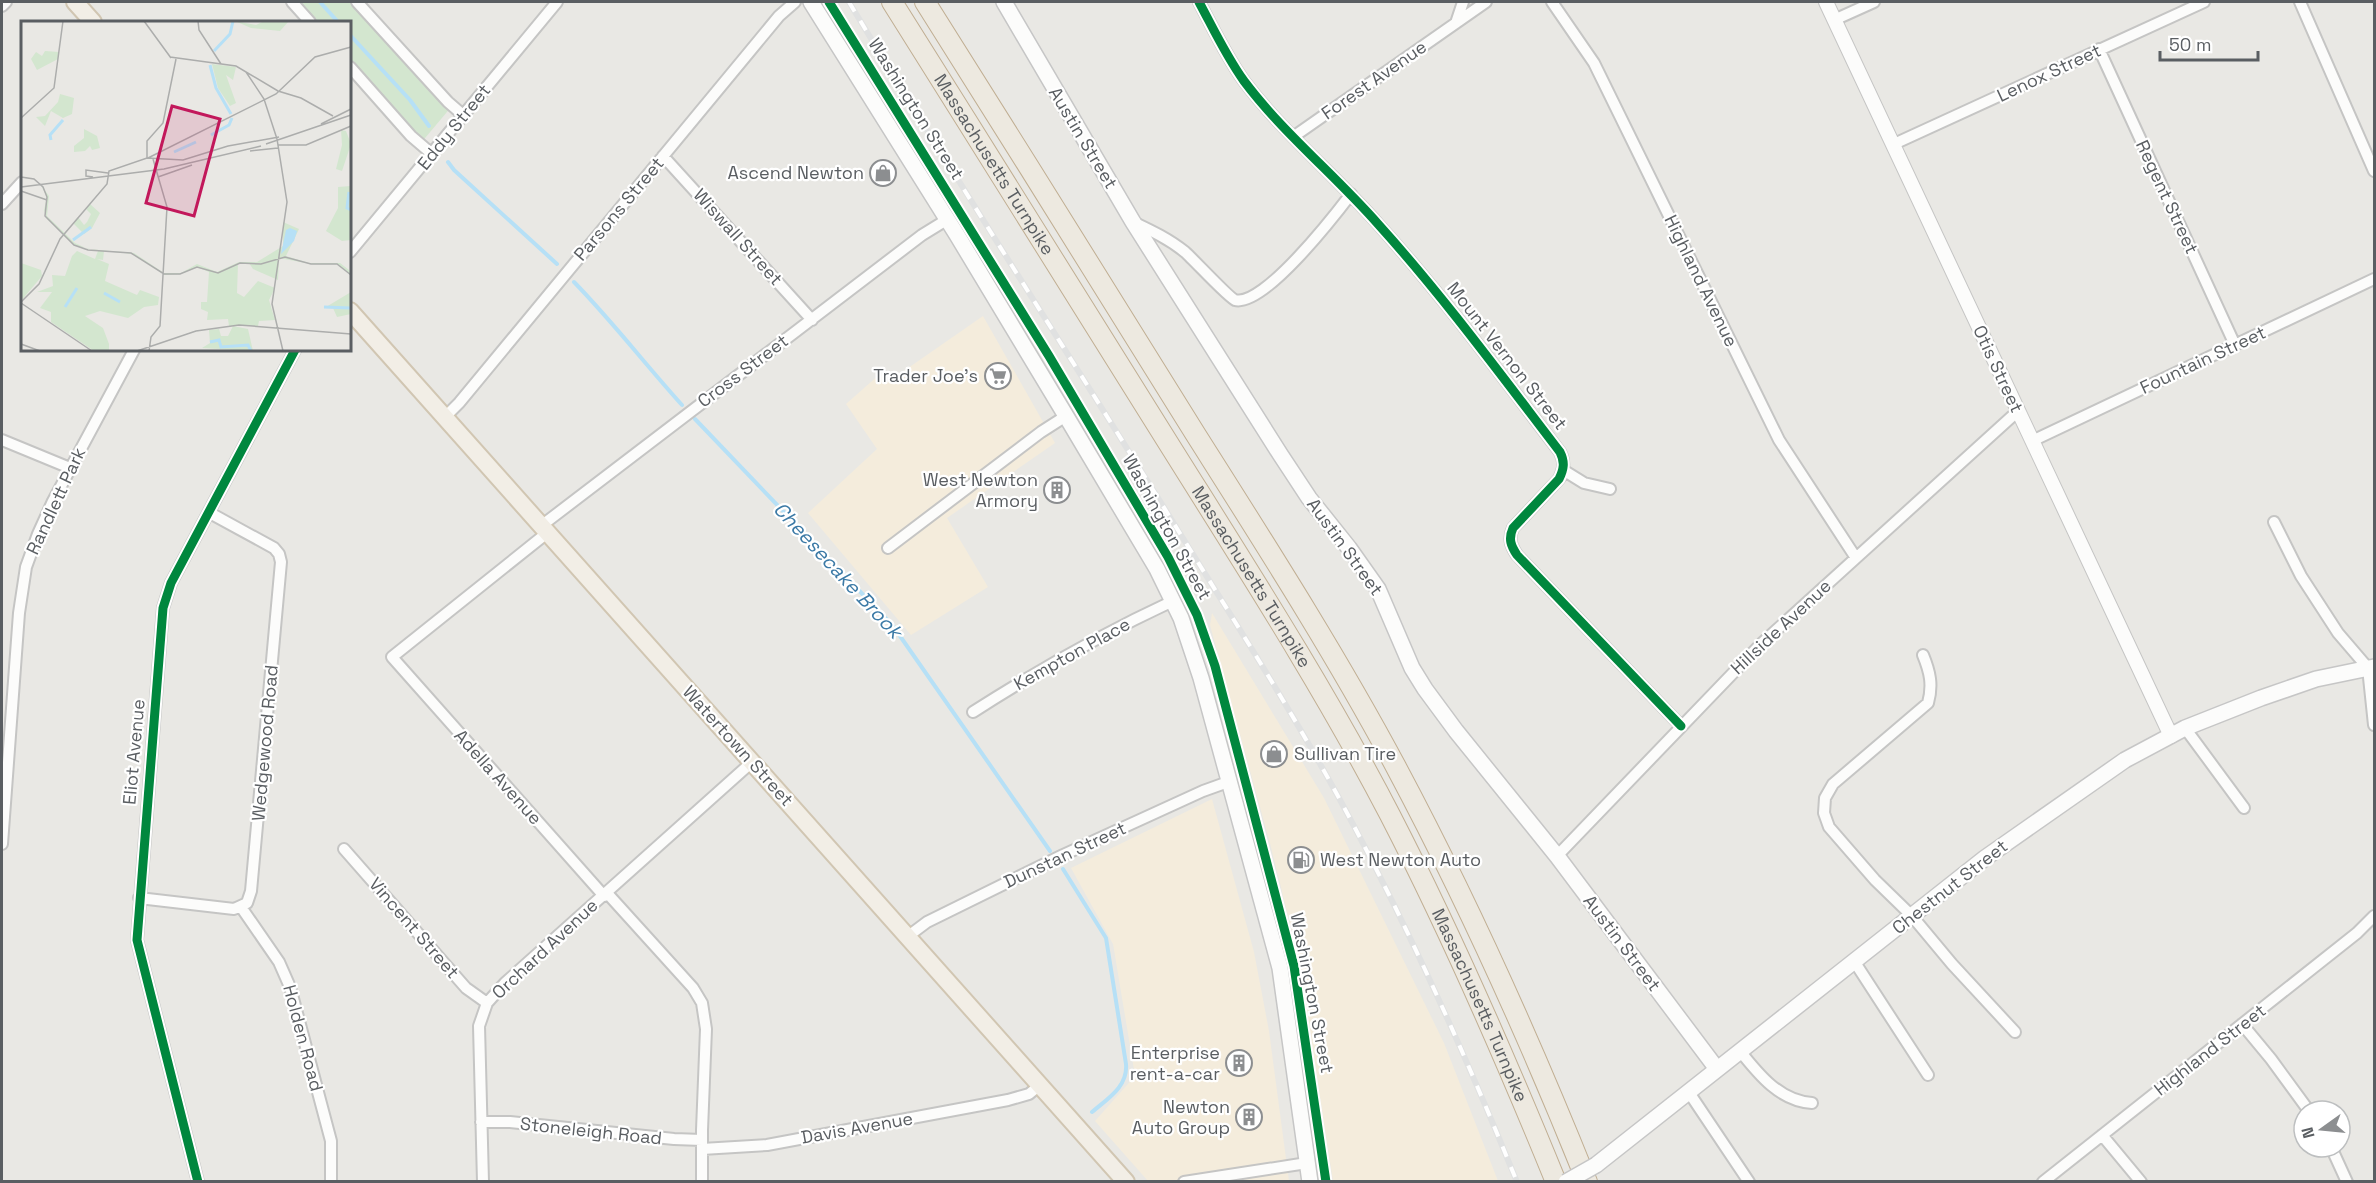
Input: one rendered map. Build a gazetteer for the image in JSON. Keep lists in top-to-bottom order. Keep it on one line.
{"streets":{"highway":["Massachusetts Turnpike"],"main road":["Washington Street","Austin Street","Watertown Street","Chestnut Street"],"street":["Lenox Street","Forest Avenue","Eddy Street","Regent Street","Parsons Street","Wiswall Street","Highland Avenue","Mount Vernon Street","Fountain Street","Otis Street","Cross Street","Randlett Park","Hillside Avenue","Kempton Place","Wedgewood Road","Eliot Avenue","Adella Avenue","Dunstan Street","Vincent Street","Orchard Avenue","Holden Road","Highland Street","Davis Avenue","Stoneleigh Road"]},"crossings":[["Lenox Street","Regent Street"],["Lenox Street","Otis Street"],["Forest Avenue","Mount Vernon Street"],["Washington Street","Cross Street"],["Washington Street","Kempton Place"],["Washington Street","Dunstan Street"],["Austin Street","Hillside Avenue"],["Austin Street","Chestnut Street"],["Massachusetts Turnpike","Chestnut Street"],["Regent Street","Fountain Street"],["Parsons Street","Wiswall Street"],["Parsons Street","Watertown Street"],["Wiswall Street","Cross Street"],["Highland Avenue","Hillside Avenue"],["Fountain Street","Otis Street"],["Otis Street","Hillside Avenue"],["Otis Street","Chestnut Street"],["Cross Street","Watertown Street"],["Cross Street","Adella Avenue"],["Wedgewood Road","Eliot Avenue"],["Wedgewood Road","Holden Road"],["Watertown Street","Adella Avenue"],["Watertown Street","Dunstan Street"],["Watertown Street","Davis Avenue"],["Adella Avenue","Orchard Avenue"],["Vincent Street","Orchard Avenue"],["Orchard Avenue","Stoneleigh Road"],["Davis Avenue","Stoneleigh Road"]],"water":["Cheesecake Brook"],"places":{"shop":["Ascend Newton","Sullivan Tire"],"supermarket":["Trader Joe's"],"building":["West Newton Armory","Enterprise rent-a-car","Newton Auto Group"],"fuel station":["West Newton Auto"]},"scale_bar":"50 m","north":"left"}
